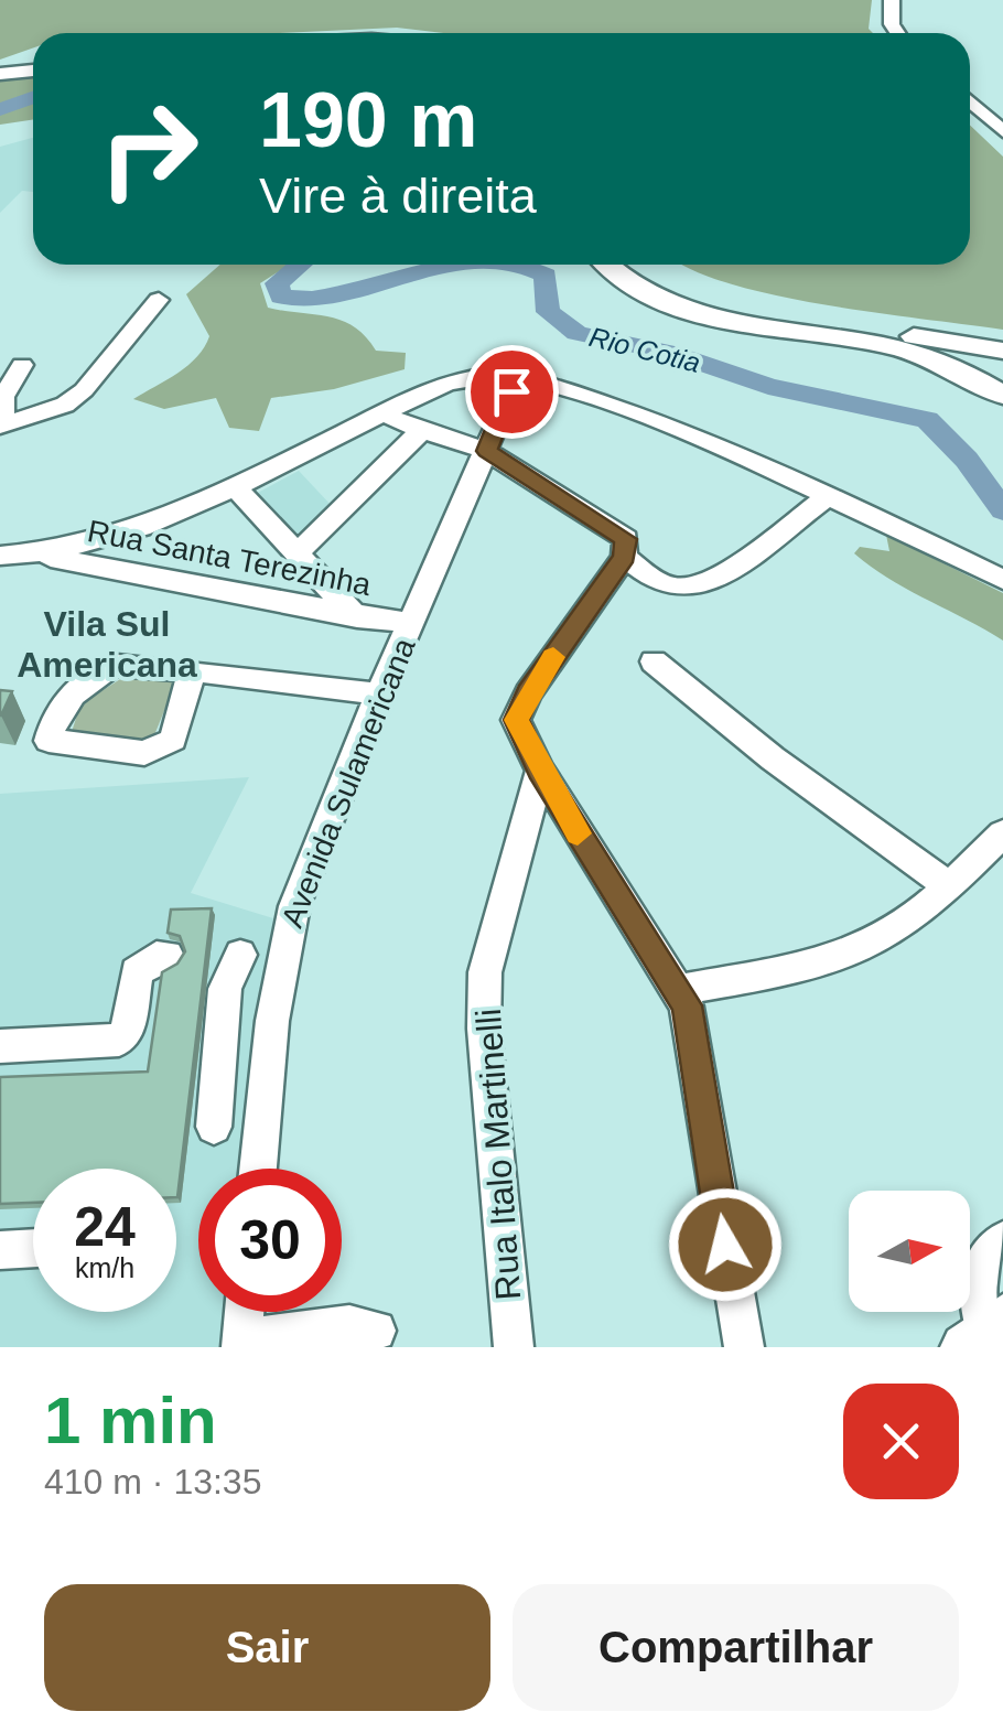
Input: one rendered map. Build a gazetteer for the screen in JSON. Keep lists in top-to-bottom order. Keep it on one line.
{"streets":{"street":["Rua Santa Terezinha","Avenida Sulamericana","Rua Italo Martinelli"]},"crossings":[["Rua Santa Terezinha","Avenida Sulamericana"]],"districts":["Vila Sul Americana"],"water":["Rio Cotia"],"north":"right","page":{"turn":["190 m","Vire à direita"],"speed":"24 km/h","limit":"30","heading":["1 min","410 m · 13:35"],"buttons":["Sair","Compartilhar"]}}
